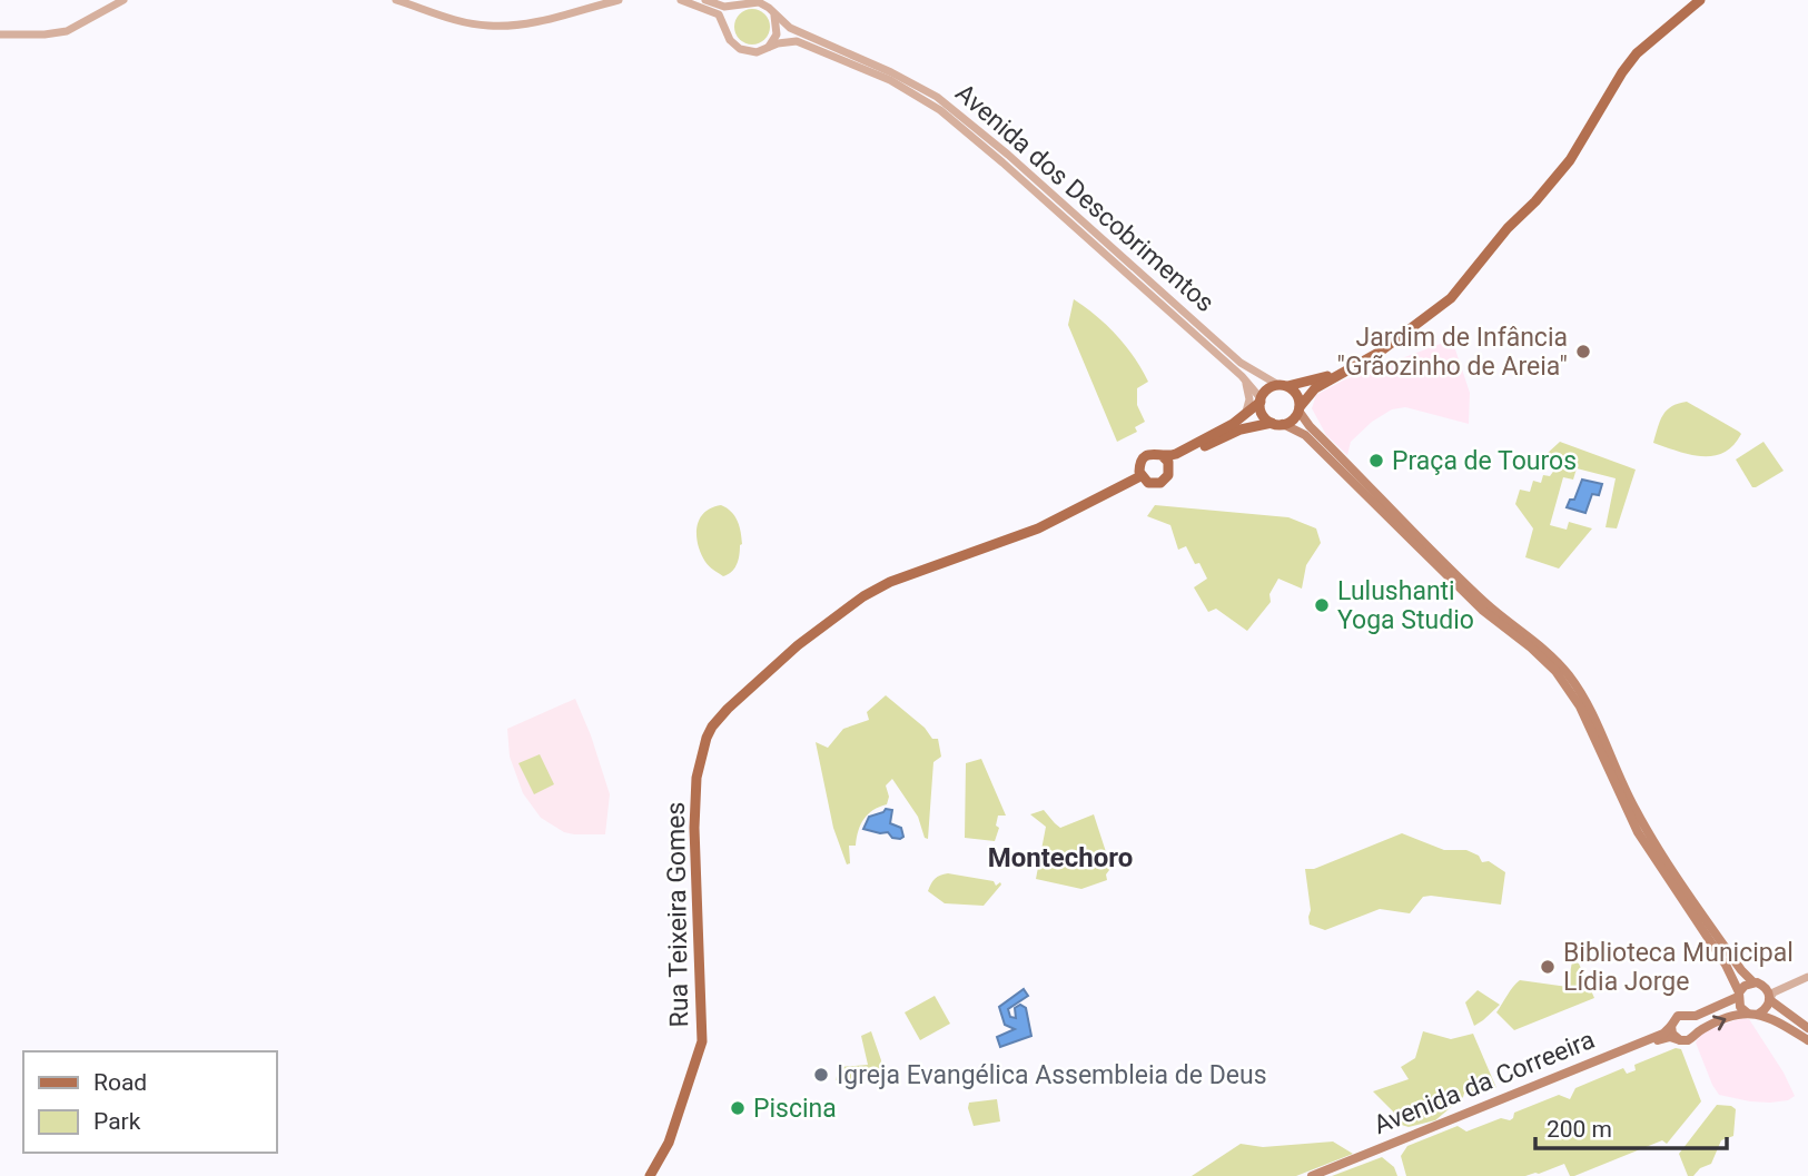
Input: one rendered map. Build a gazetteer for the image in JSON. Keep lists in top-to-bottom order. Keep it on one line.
{"streets":{"main road":["Rua Teixeira Gomes","Avenida da Correeira"],"street":["Avenida dos Descobrimentos"]},"districts":["Montechoro"],"places":["Jardim de Infância \"Grãozinho de Areia\"","Praça de Touros","Lulushanti Yoga Studio","Biblioteca Municipal Lídia Jorge","Igreja Evangélica Assembleia de Deus","Piscina"],"legend":["Road","Park"],"scale_bar":"200 m"}
